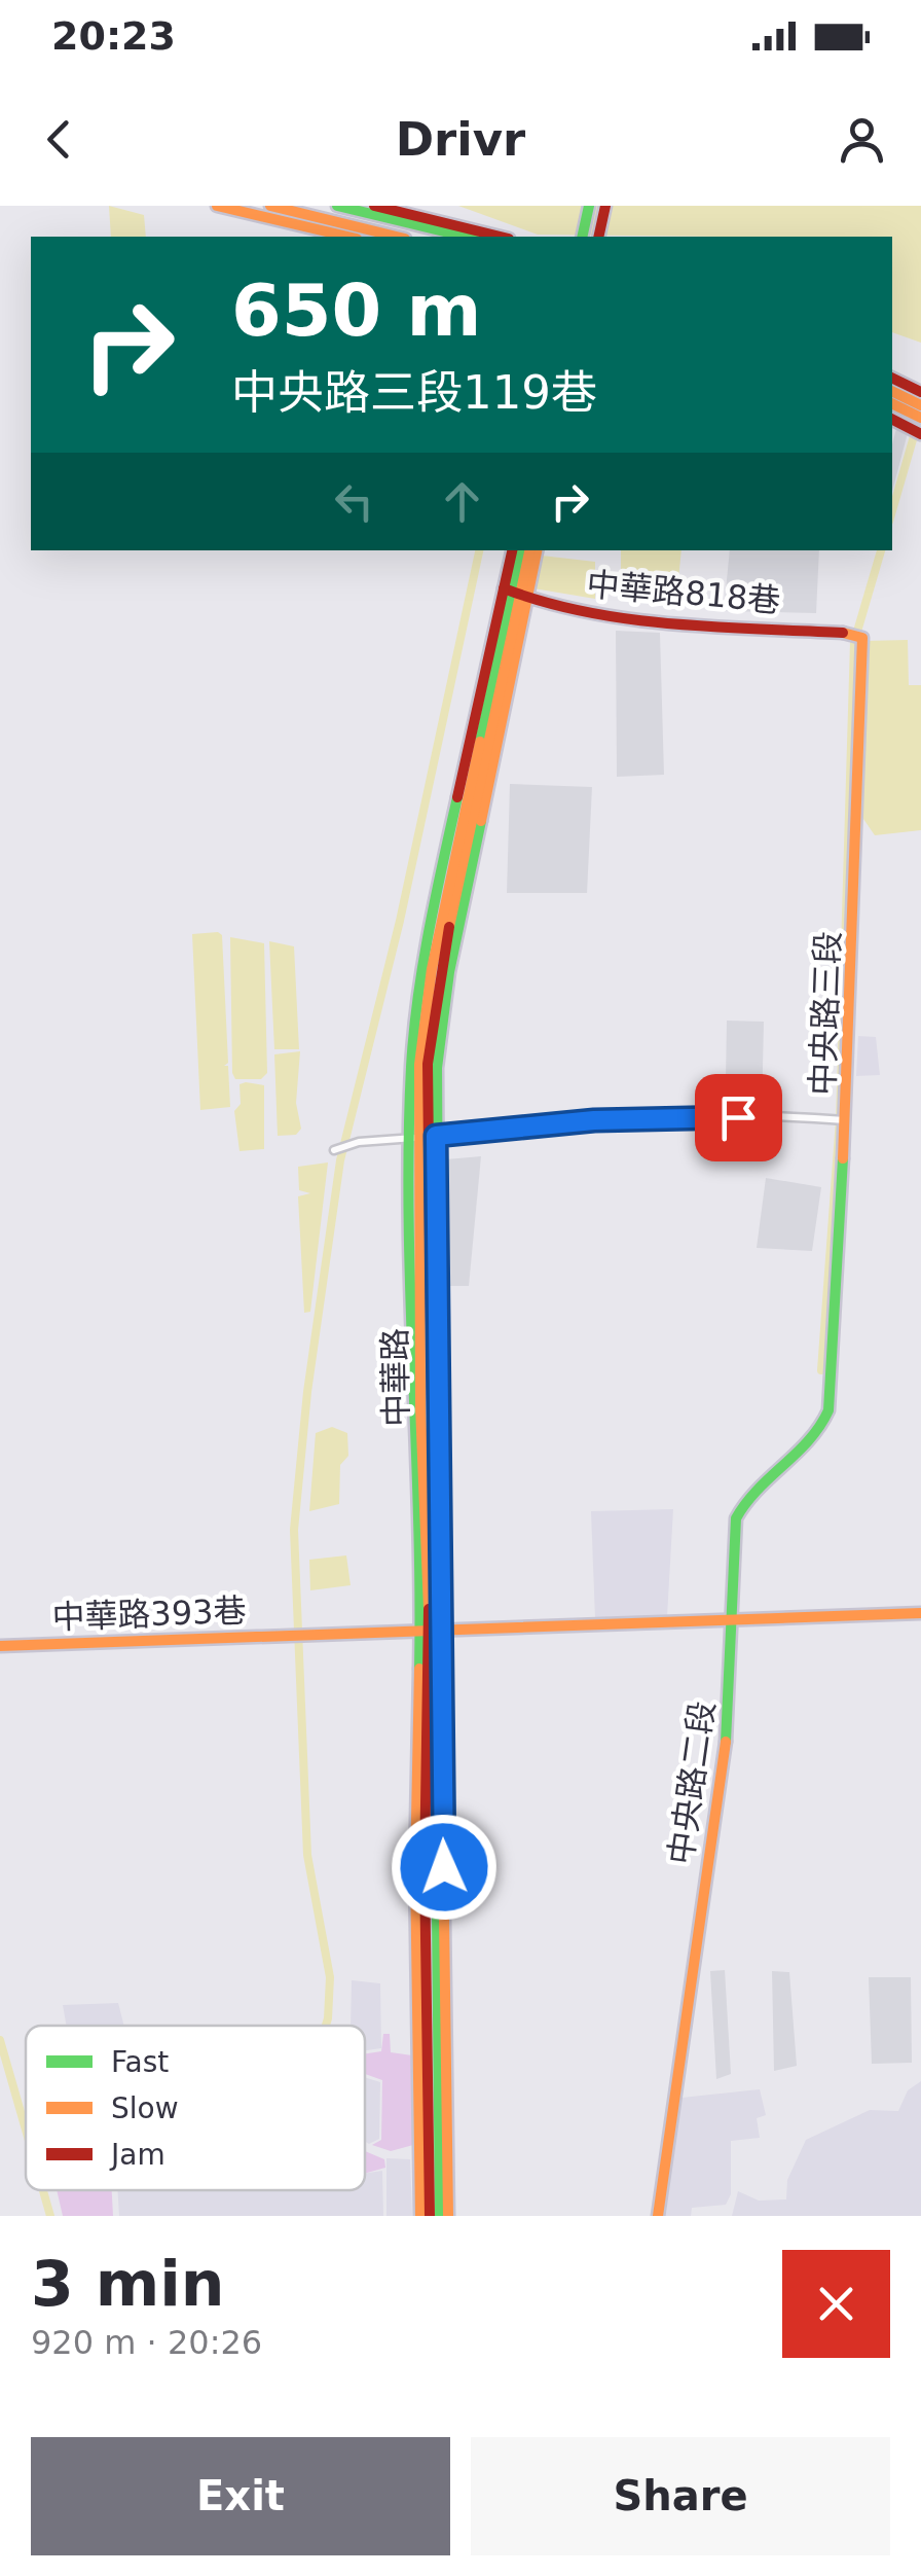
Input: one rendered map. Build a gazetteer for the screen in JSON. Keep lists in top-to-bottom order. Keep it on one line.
{"streets":{"main road":["中華路818巷","中央路三段","中華路","中華路393巷","中央路二段"]},"crossings":[["中華路818巷","中央路三段"],["中華路818巷","中華路"],["中央路三段","中央路二段"],["中華路","中華路393巷"],["中華路393巷","中央路二段"]],"legend":["Fast","Slow","Jam"],"page":{"status":"20:23","header":"Drivr","turn":["650 m","中央路三段119巷"],"heading":["3 min","920 m · 20:26"],"buttons":["Exit","Share"]}}
